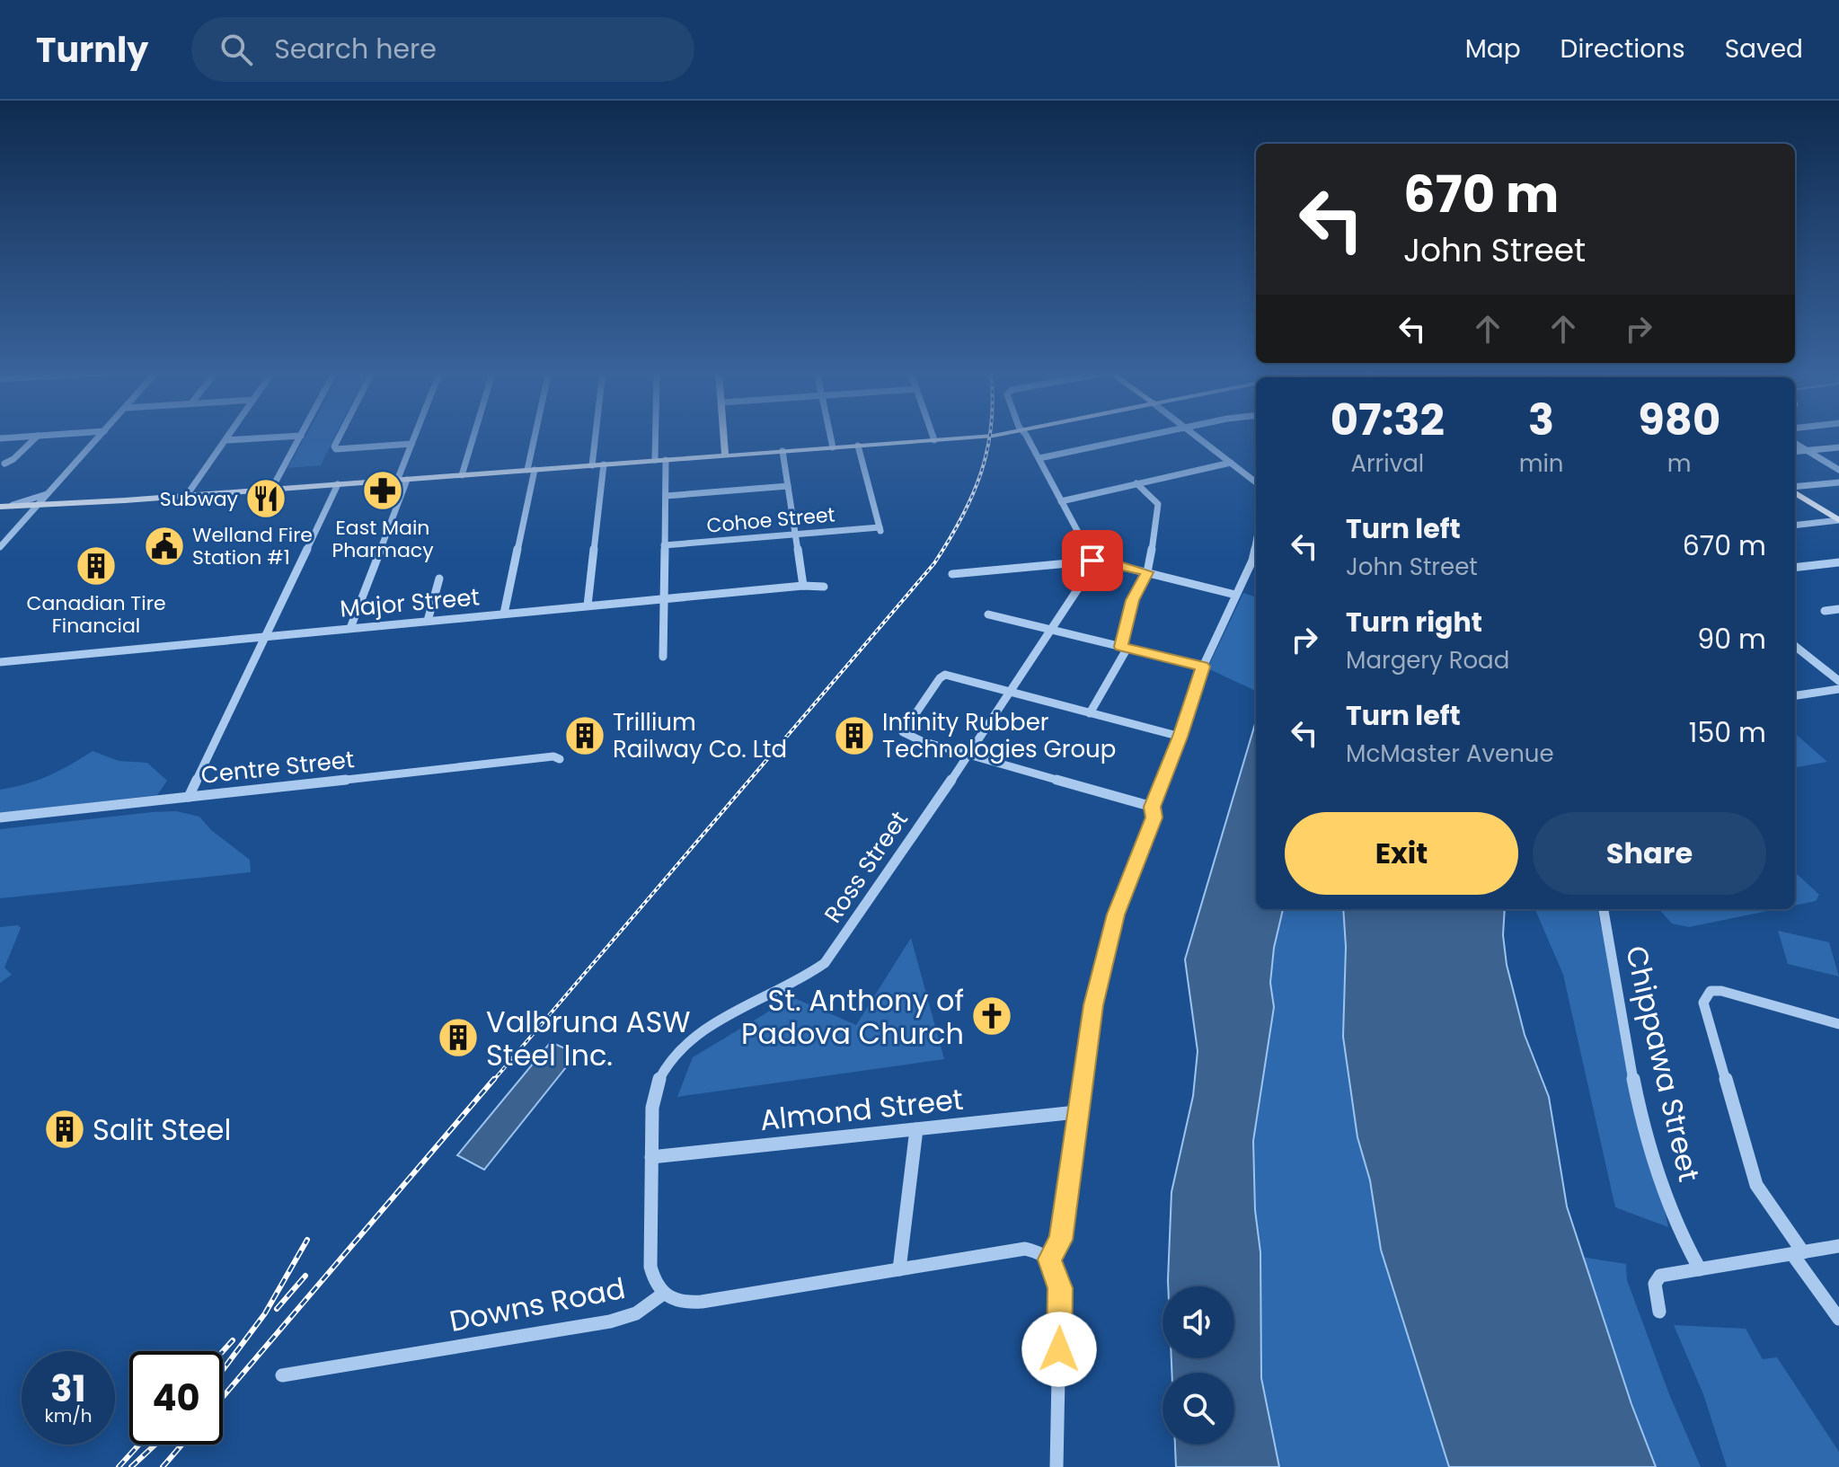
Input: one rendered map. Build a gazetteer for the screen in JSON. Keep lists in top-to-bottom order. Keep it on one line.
{"streets":{"street":["Cohoe Street","Major Street","Centre Street","Ross Street","Chippawa Street","Almond Street","Downs Road"]},"crossings":[["Ross Street","Almond Street"],["Ross Street","Downs Road"]],"places":{"pharmacy":["East Main Pharmacy"],"restaurant":["Subway"],"public building":["Welland Fire Station #1"],"building":["Canadian Tire Financial","Trillium Railway Co. Ltd","Infinity Rubber Technologies Group","Valbruna ASW Steel Inc.","Salit Steel"],"church":["St. Anthony of Padova Church"]},"page":{"header":"Turnly","search":"Search here","nav":["Map","Directions","Saved"],"turn":["670 m","John Street"],"eta":["07:32","Arrival","3","min","980","m"],"list":[{"name":"Turn left","note":"John Street","value":"670 m"},{"name":"Turn right","note":"Margery Road","value":"90 m"},{"name":"Turn left","note":"McMaster Avenue","value":"150 m"}],"buttons":["Exit","Share"],"speed":"31 km/h","limit":"40"}}
